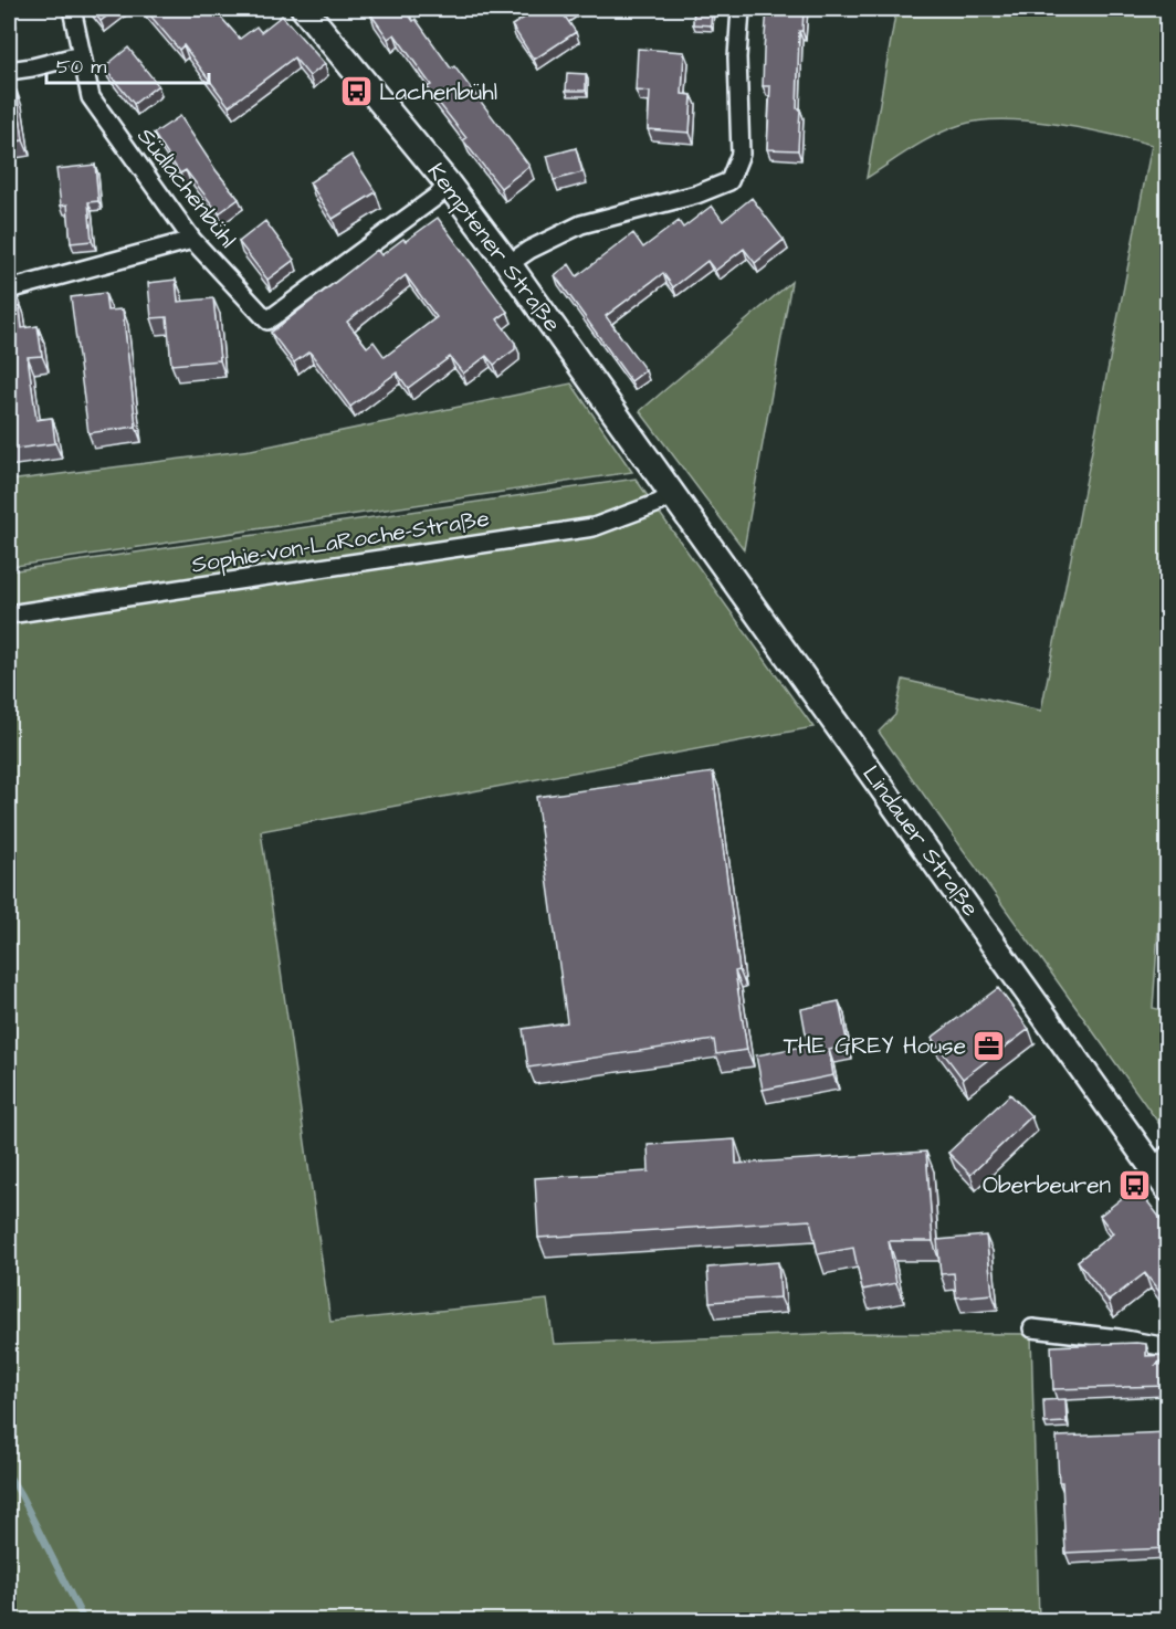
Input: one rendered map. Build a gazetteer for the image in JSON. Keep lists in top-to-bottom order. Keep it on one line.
{"streets":{"main road":["Kemptener Straße","Lindauer Straße"],"street":["Südlachenbühl","Sophie-von-LaRoche-Straße"]},"crossings":[["Südlachenbühl","Kemptener Straße"],["Kemptener Straße","Sophie-von-LaRoche-Straße"],["Kemptener Straße","Lindauer Straße"],["Sophie-von-LaRoche-Straße","Lindauer Straße"]],"places":{"bus stop":["Lachenbühl","Oberbeuren"],"office":["THE GREY House"]},"scale_bar":"50 m"}
